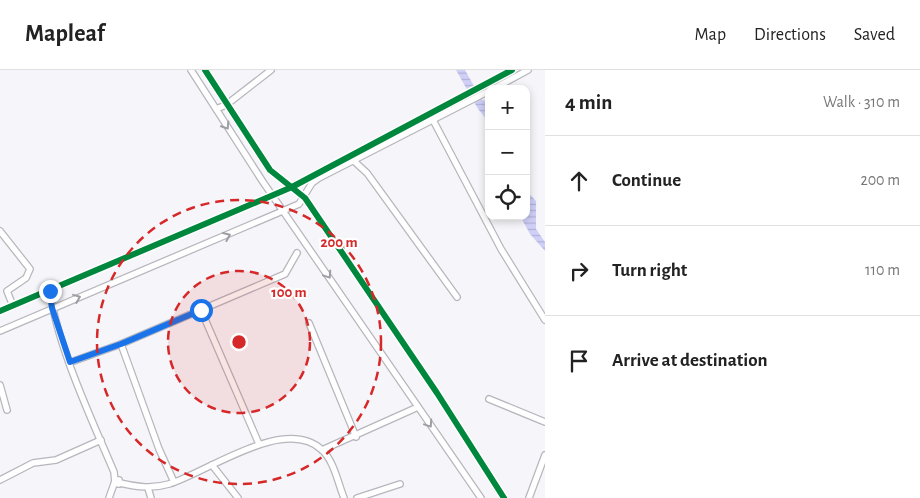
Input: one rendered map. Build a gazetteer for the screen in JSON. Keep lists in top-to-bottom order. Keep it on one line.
{"page":{"header":"Mapleaf","nav":["Map","Directions","Saved"],"heading":["4 min","Walk · 310 m"],"map_buttons":["+","−"],"list":[["Continue","200 m"],["Turn right","110 m"],"Arrive at destination"]},"rings":["200 m","100 m"]}
